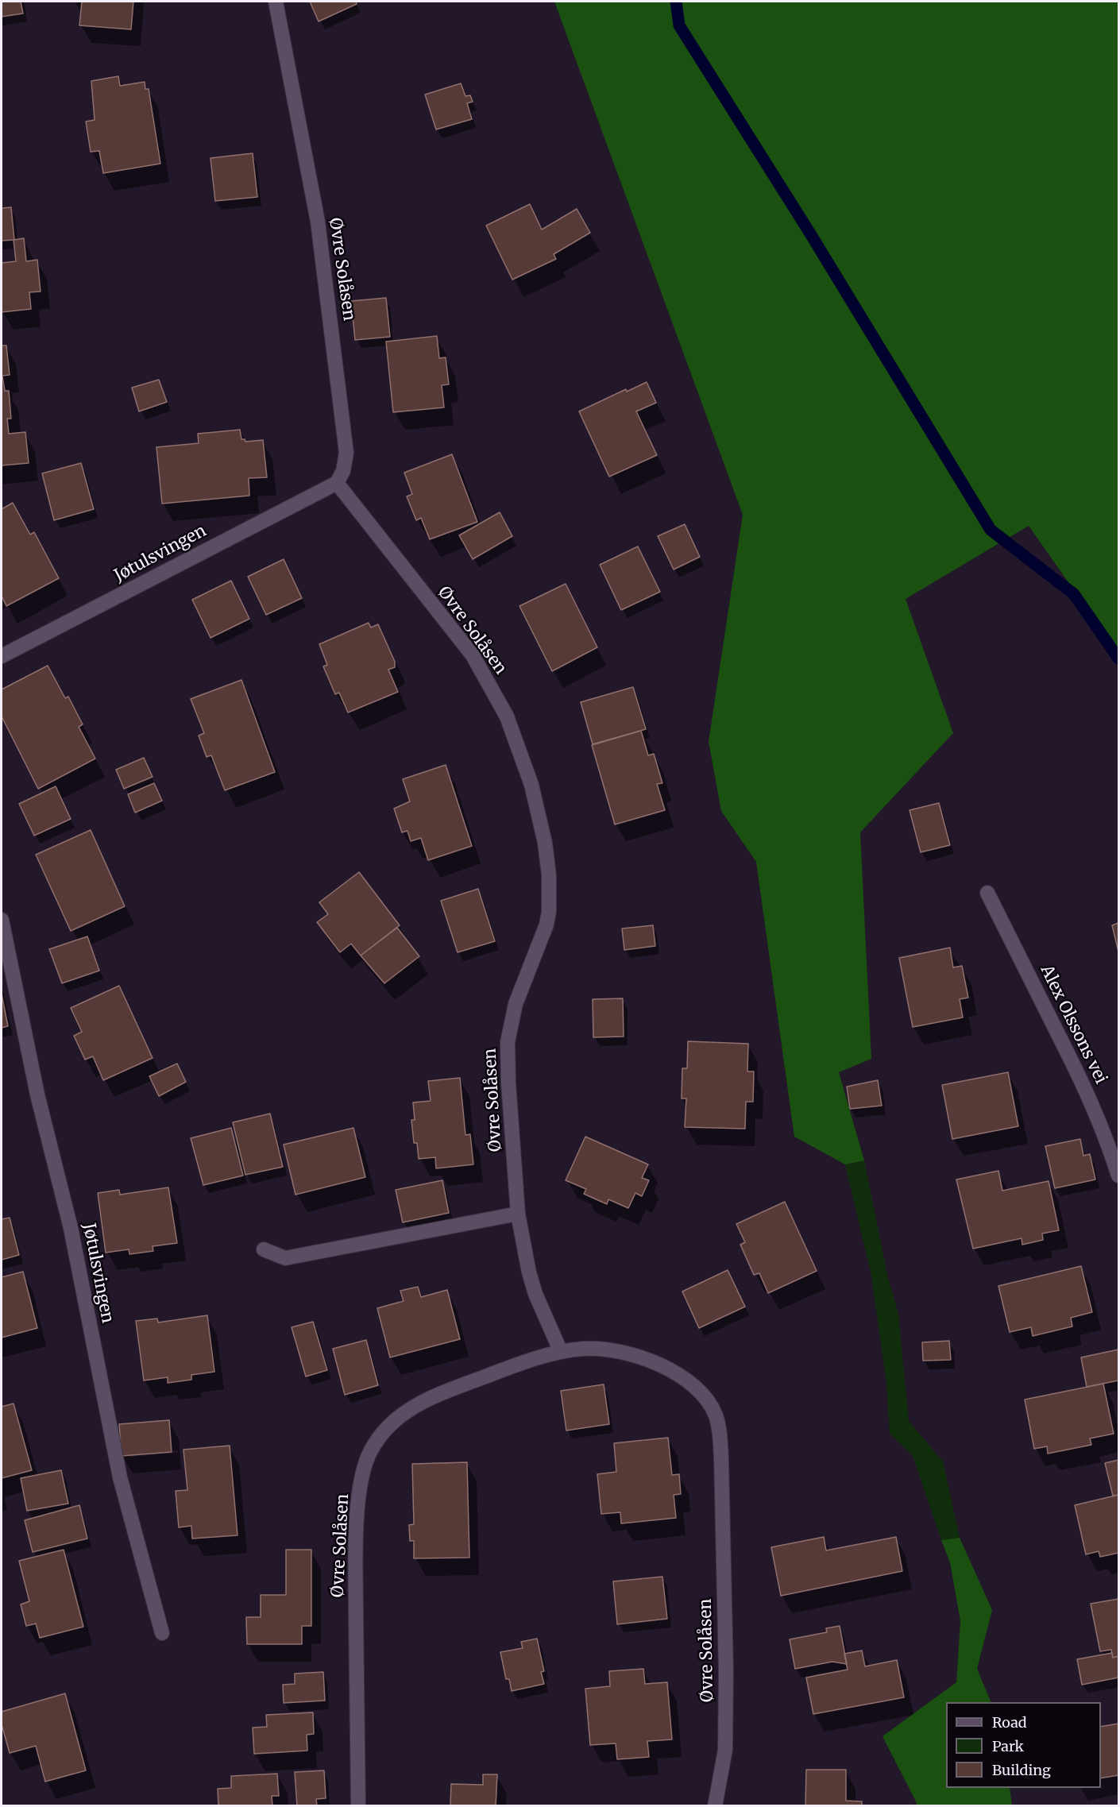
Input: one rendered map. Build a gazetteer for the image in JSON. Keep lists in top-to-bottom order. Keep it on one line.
{"streets":{"street":["Øvre Solåsen","Jøtulsvingen","Alex Olssons vei"]},"crossings":[["Øvre Solåsen","Jøtulsvingen"]],"legend":["Road","Park","Building"]}
